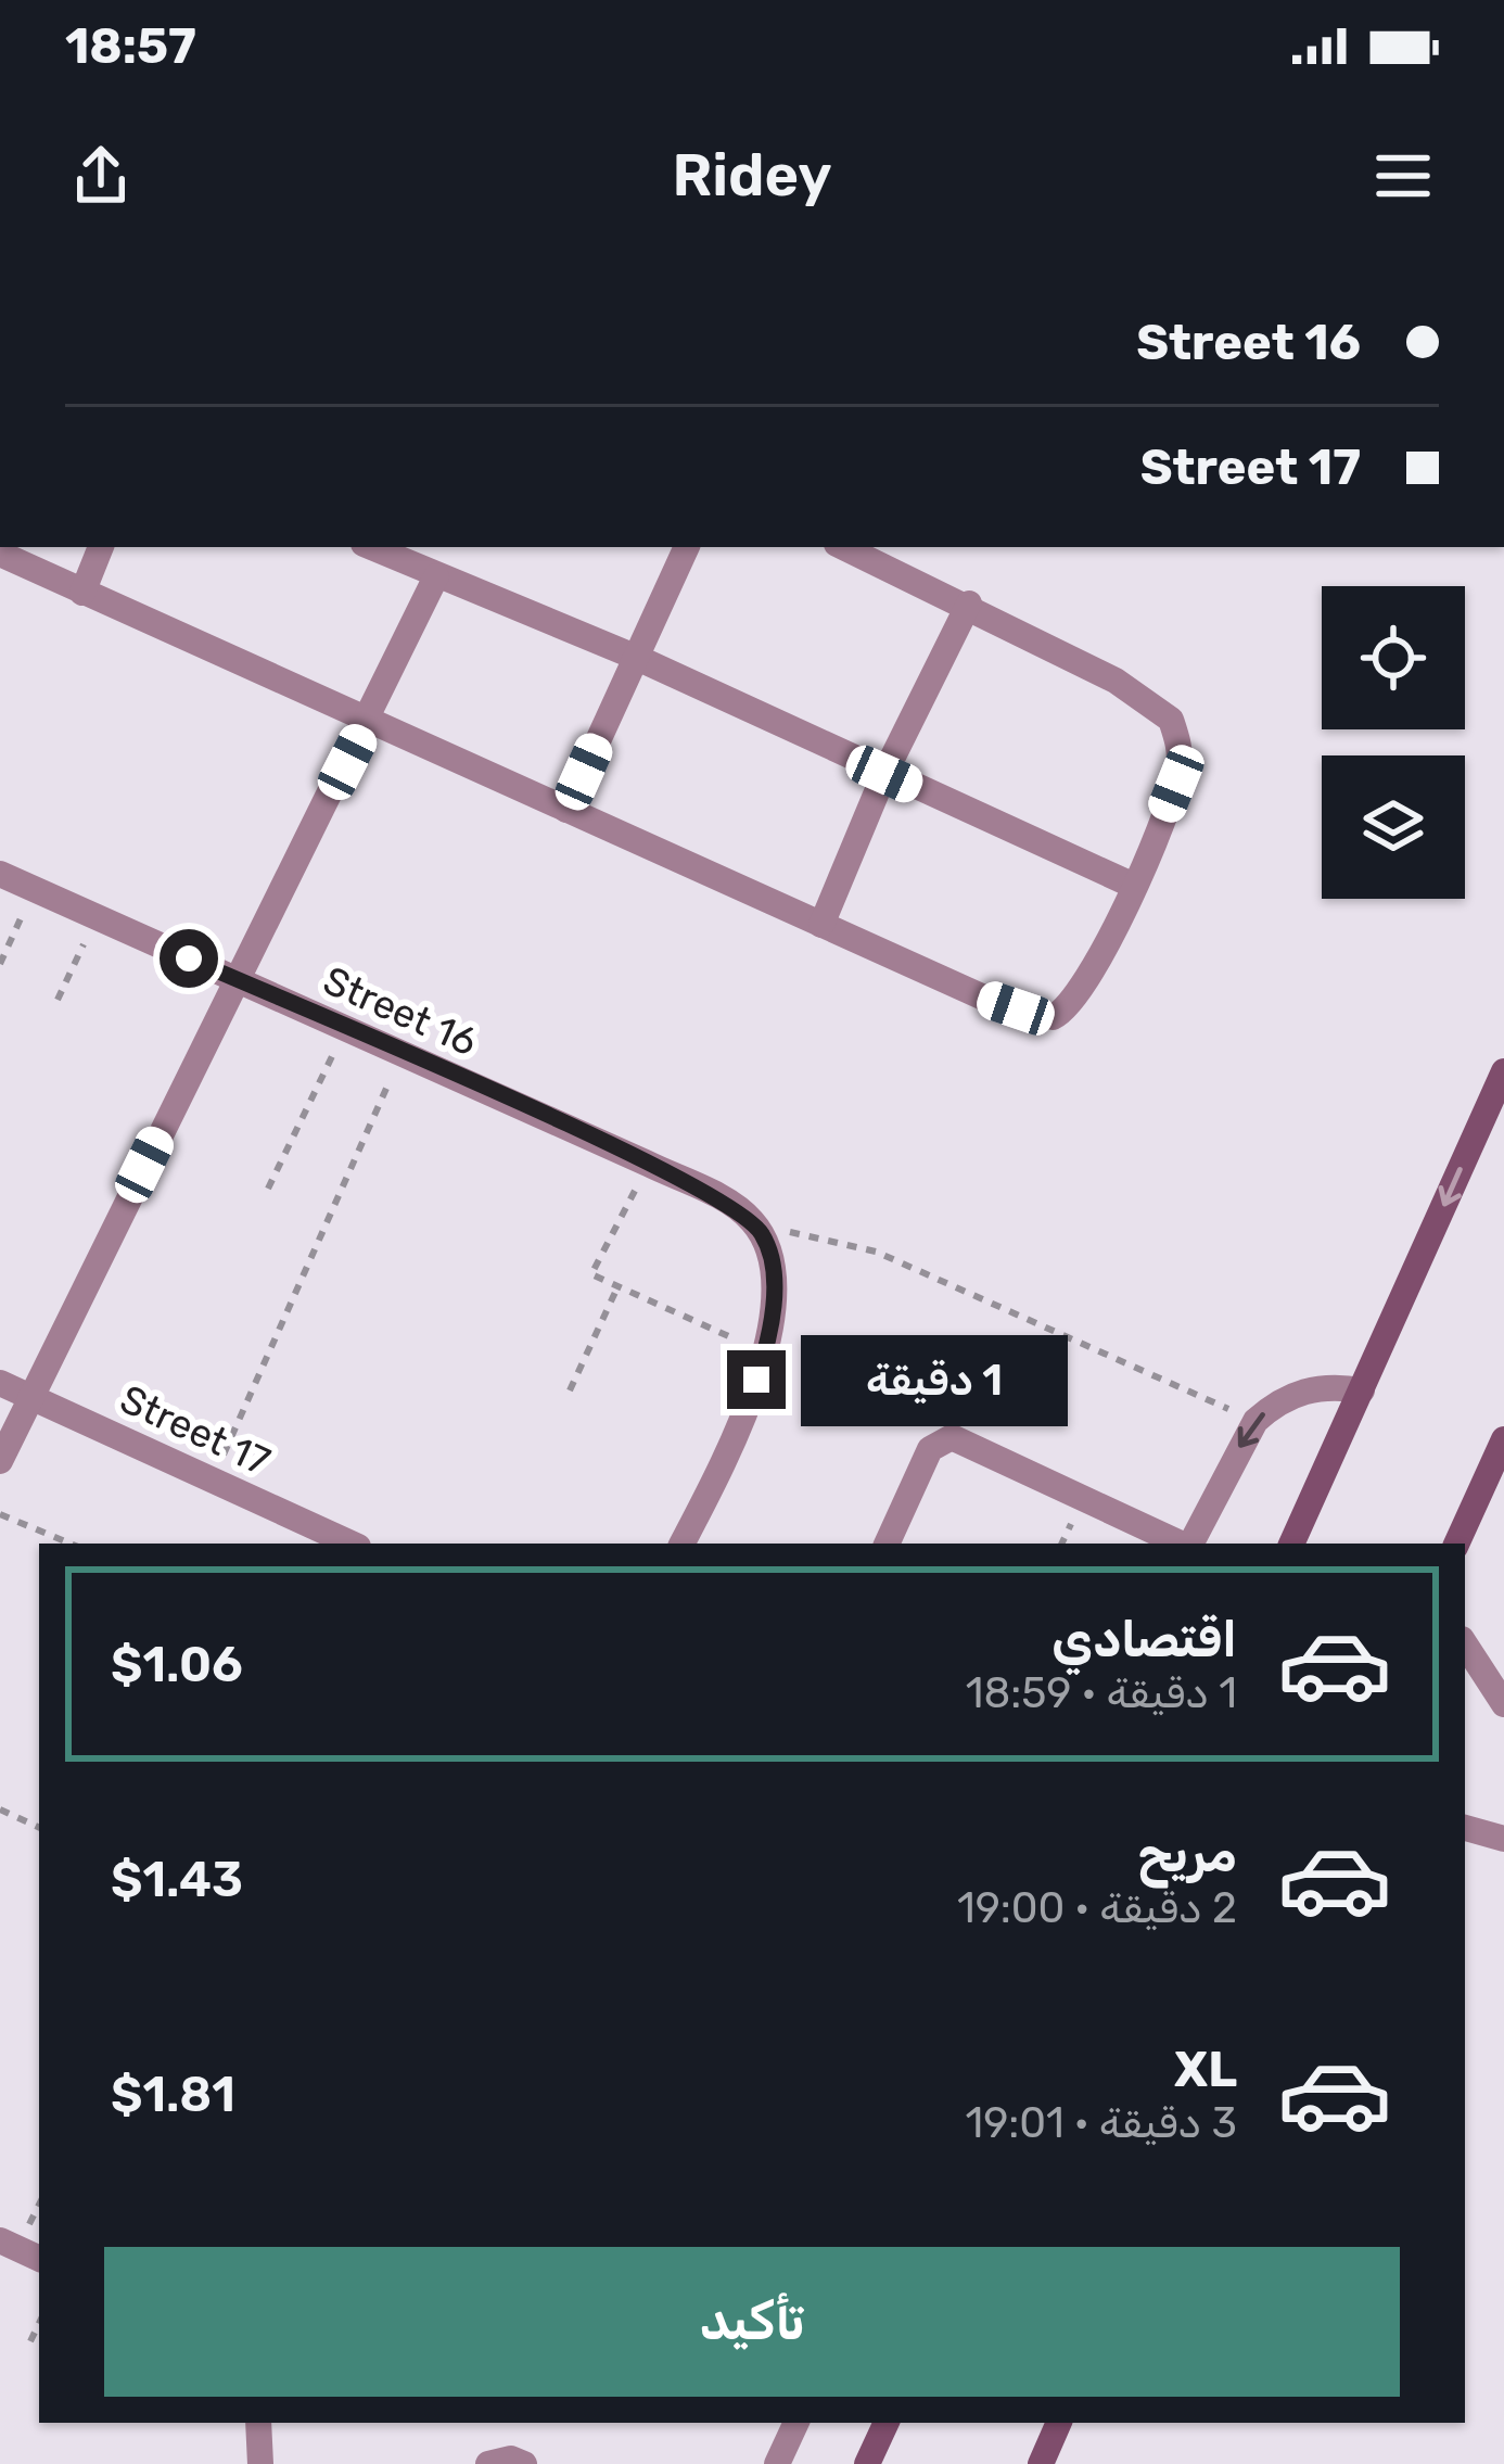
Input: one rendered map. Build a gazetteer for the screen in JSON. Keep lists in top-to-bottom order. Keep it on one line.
{"streets":{"street":["Street 16","Street 17"]},"page":{"status":"18:57","header":"Ridey","banner":["Street 16","Street 17"],"bubble":"1 دقيقة","list":[{"name":"اقتصادي","note":"1 دقيقة · 18:59","value":"$1.06"},{"name":"مريح","note":"2 دقيقة · 19:00","value":"$1.43"},{"name":"XL","note":"3 دقيقة · 19:01","value":"$1.81"}],"buttons":"تأكيد"}}
